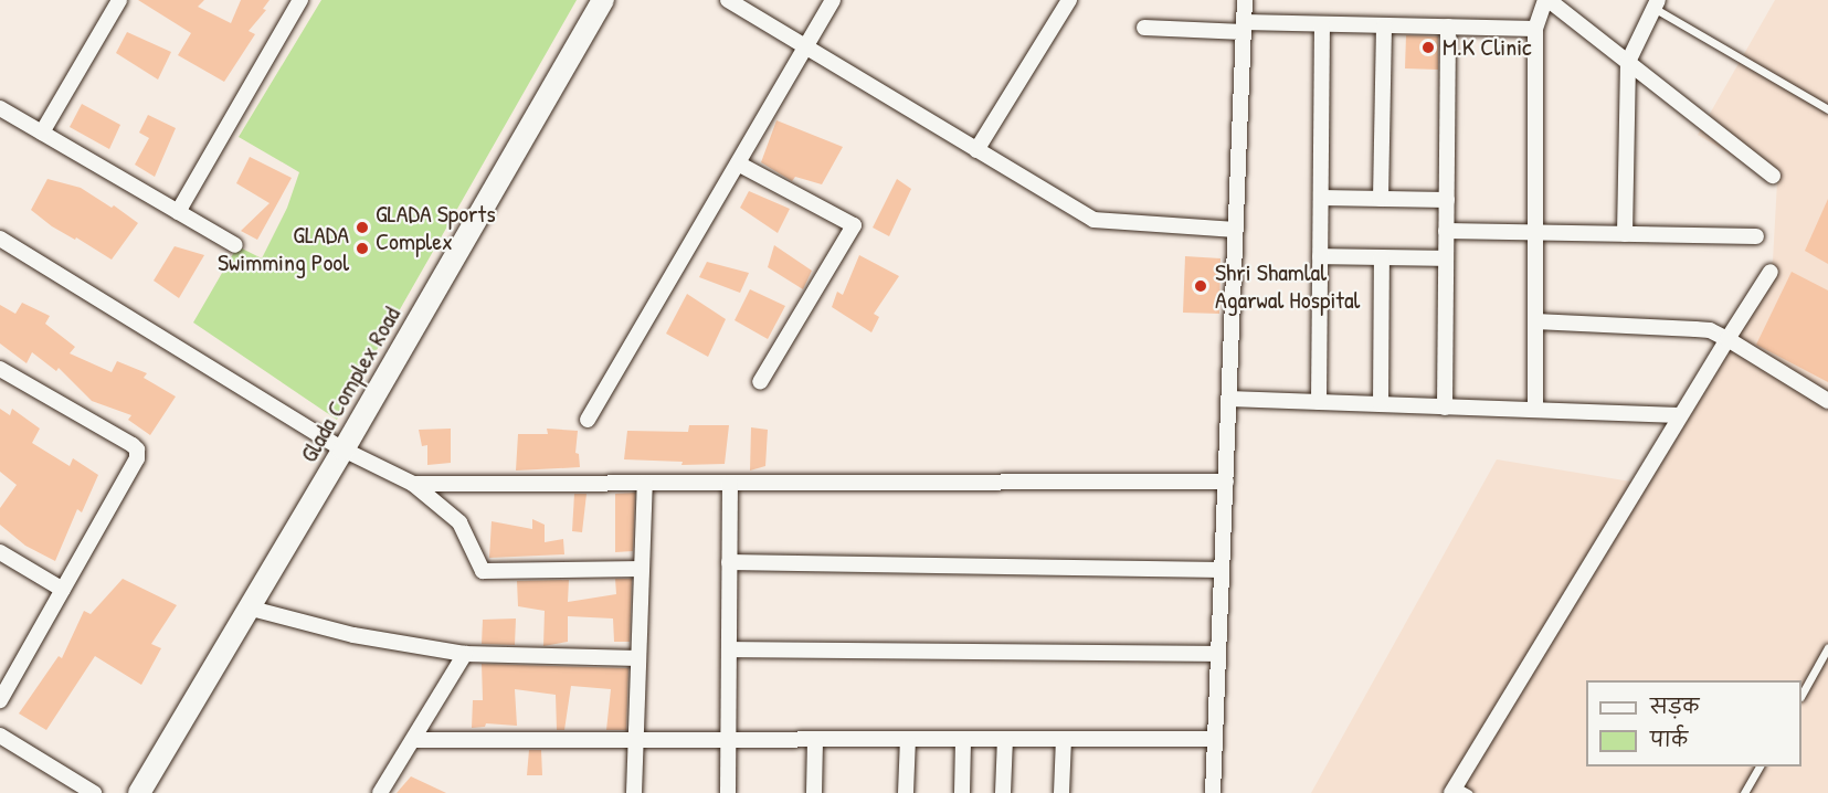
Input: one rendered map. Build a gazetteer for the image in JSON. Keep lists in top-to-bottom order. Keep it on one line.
{"streets":{"street":["Glada Complex Road"]},"places":["M.K Clinic","GLADA Sports Complex","GLADA Swimming Pool","Shri Shamlal Agarwal Hospital"],"legend":["सड़क","पार्क"]}
